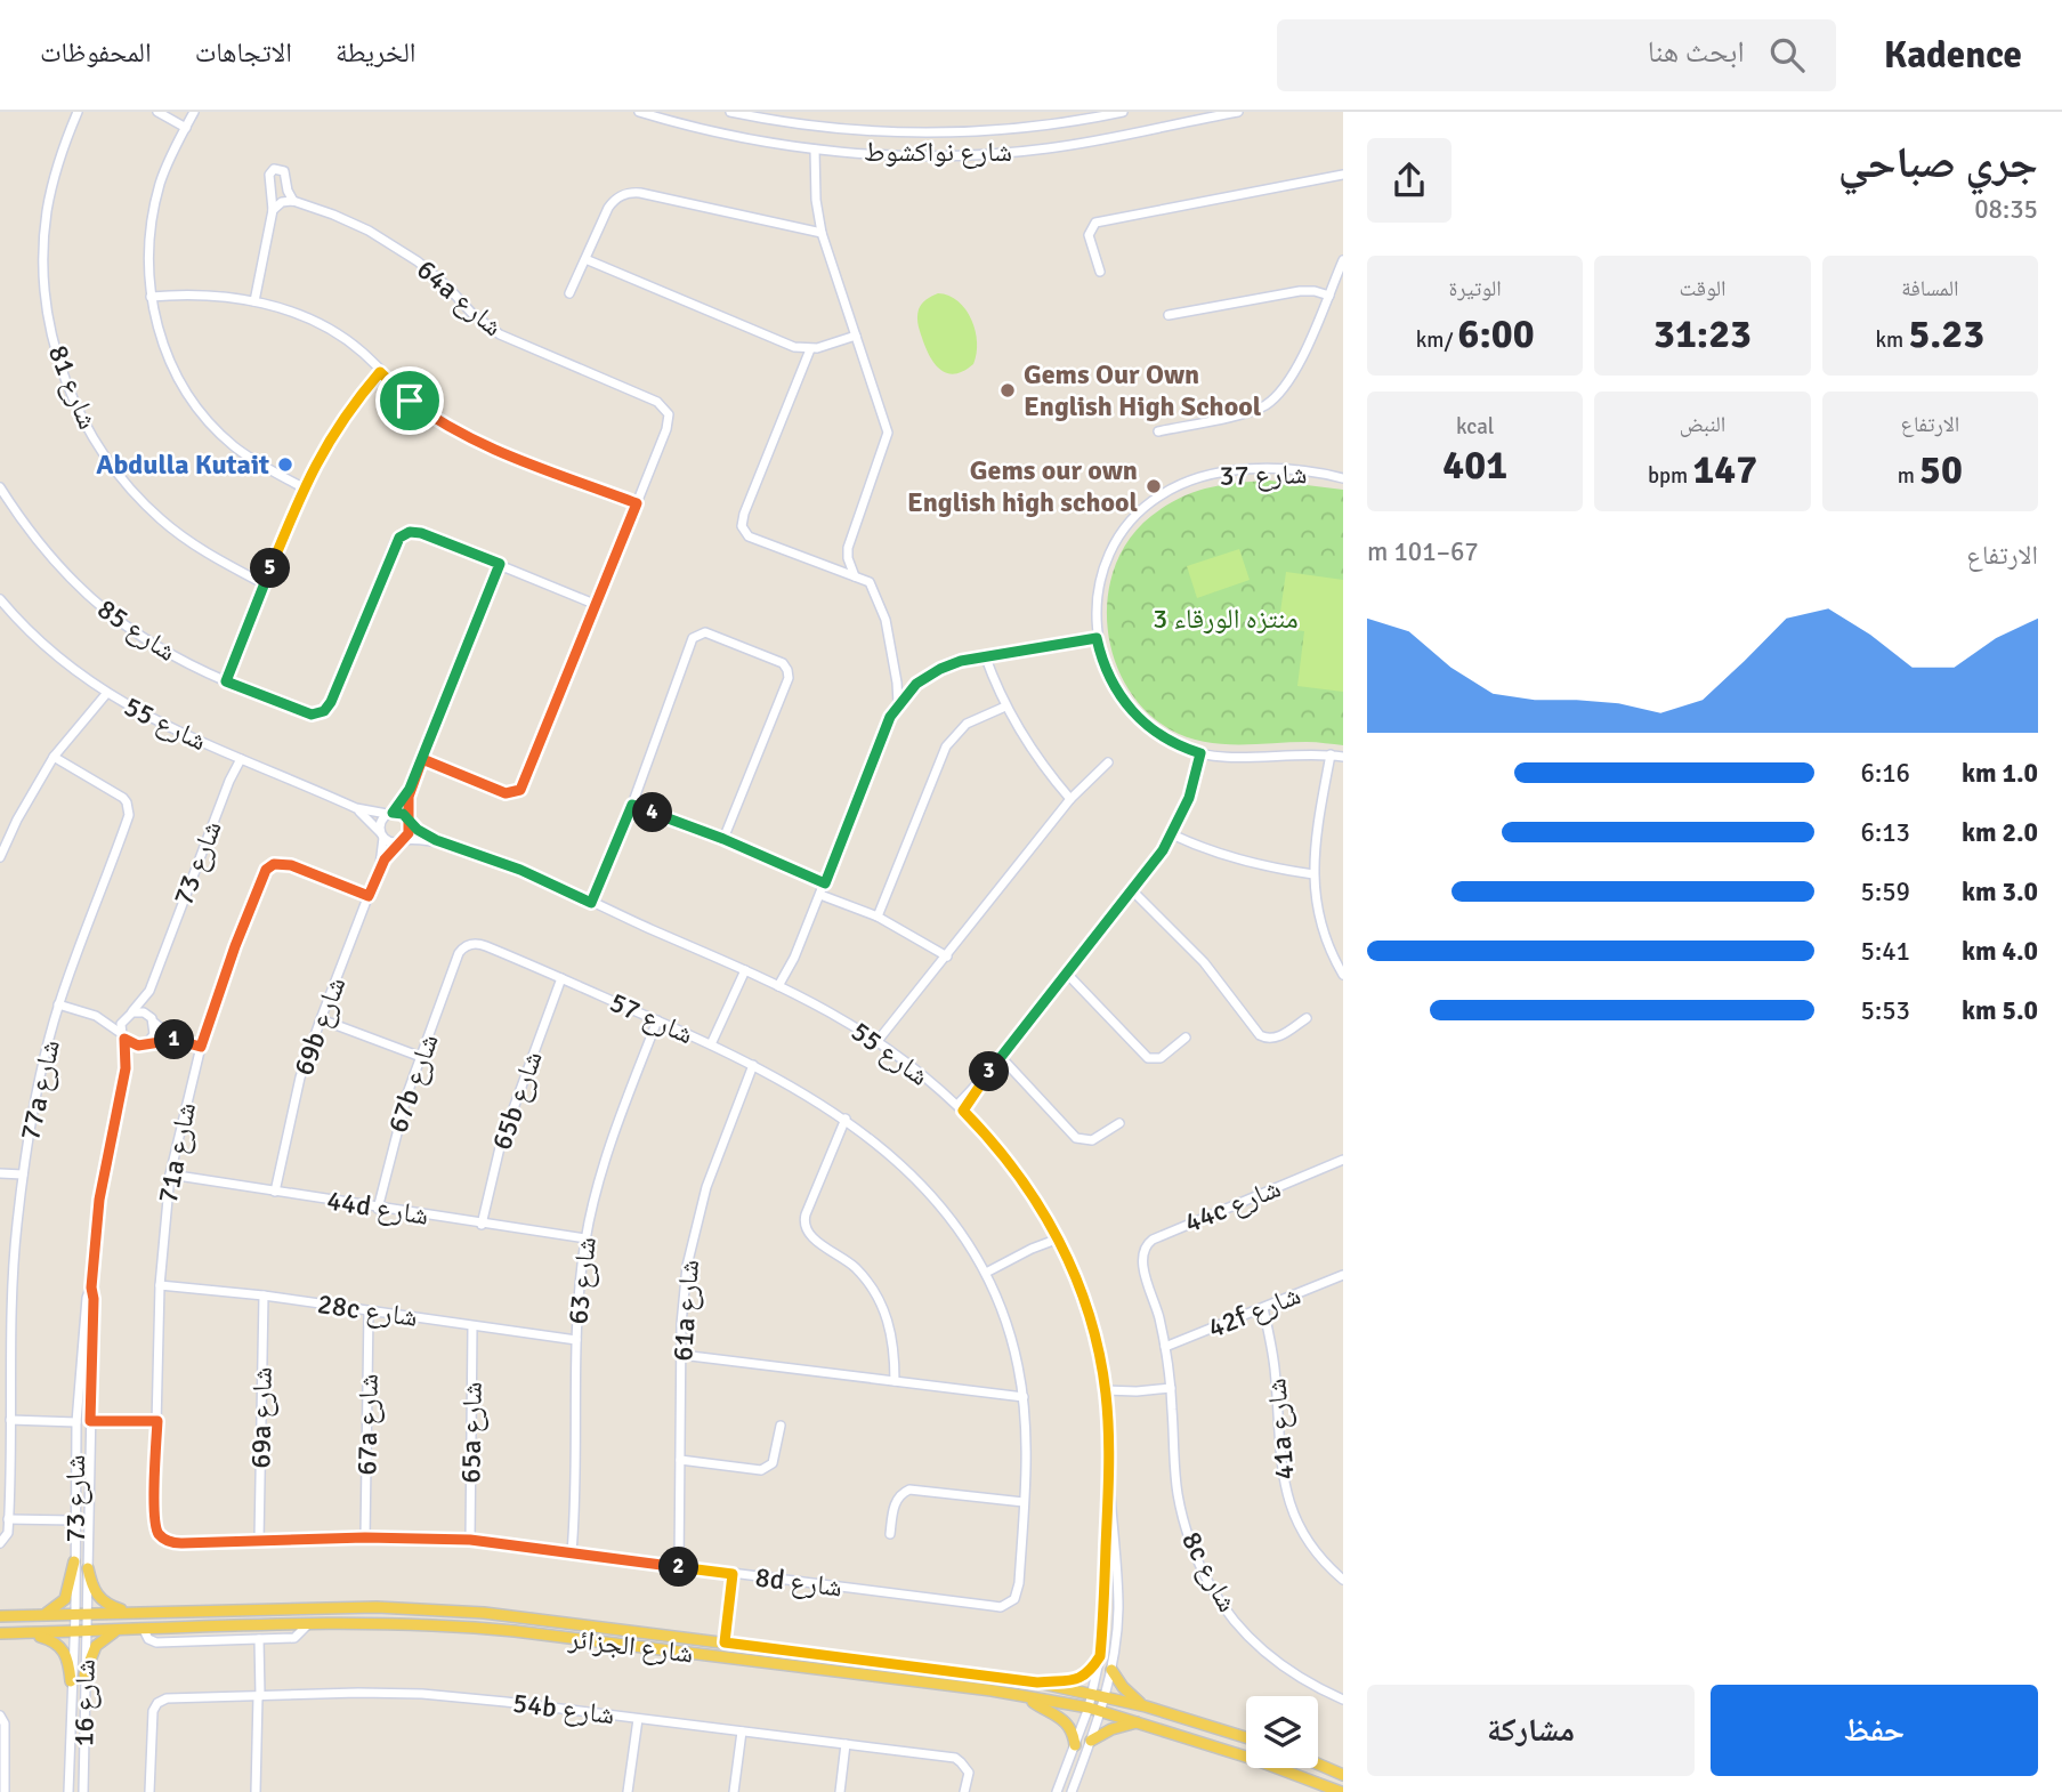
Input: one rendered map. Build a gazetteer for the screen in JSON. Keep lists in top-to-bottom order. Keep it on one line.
{"streets":{"main road":["شارع الجزائر"],"street":["شارع نواكشوط","64a شارع","شارع 81","شارع 37","شارع 85","شارع 55","شارع 73","شارع 57","69b شارع","67b شارع","77a شارع","65b شارع","71a شارع","44c شارع","44d شارع","شارع 63","28c شارع","61a شارع","42f شارع","69a شارع","67a شارع","41a شارع","65a شارع","8c شارع","8d شارع","شارع 16","54b شارع"]},"crossings":[["شارع 55","شارع 73"],["شارع 55","69b شارع"],["شارع 55","شارع الجزائر"],["شارع 73","شارع الجزائر"],["شارع 73","شارع 16"],["شارع 57","67b شارع"],["شارع 57","65b شارع"],["شارع 57","شارع 63"],["شارع 57","61a شارع"],["شارع 57","8d شارع"],["69b شارع","71a شارع"],["69b شارع","44d شارع"],["67b شارع","44d شارع"],["65b شارع","44d شارع"],["71a شارع","44d شارع"],["71a شارع","28c شارع"],["71a شارع","8d شارع"],["44c شارع","8c شارع"],["44d شارع","شارع 63"],["شارع 63","28c شارع"],["شارع 63","8d شارع"],["28c شارع","69a شارع"],["28c شارع","67a شارع"],["28c شارع","65a شارع"],["61a شارع","8d شارع"],["42f شارع","41a شارع"],["42f شارع","8c شارع"],["69a شارع","8d شارع"],["67a شارع","8d شارع"],["65a شارع","8d شارع"],["شارع الجزائر","شارع 16"]],"parks":["منتزه الورقاء 3"],"places":["Gems Our Own English High School","Abdulla Kutait","Gems our own English high school"],"page":{"header":"Kadence","search":"ابحث هنا","nav":["الخريطة","الاتجاهات","المحفوظات"],"heading":["جري صباحي","08:35"],"stats":[["المسافة","5.23 km"],["الوقت","31:23"],["الوتيرة","6:00 /km"],["الارتفاع","50 m"],["النبض","147 bpm"],["kcal","401"]],"chart":["الارتفاع","67–101 m"],"pins":["5","4","1","3","2"],"list":[{"name":"1.0 km","note":"6:16"},{"name":"2.0 km","note":"6:13"},{"name":"3.0 km","note":"5:59"},{"name":"4.0 km","note":"5:41"},{"name":"5.0 km","note":"5:53"}],"buttons":["حفظ","مشاركة"]}}
